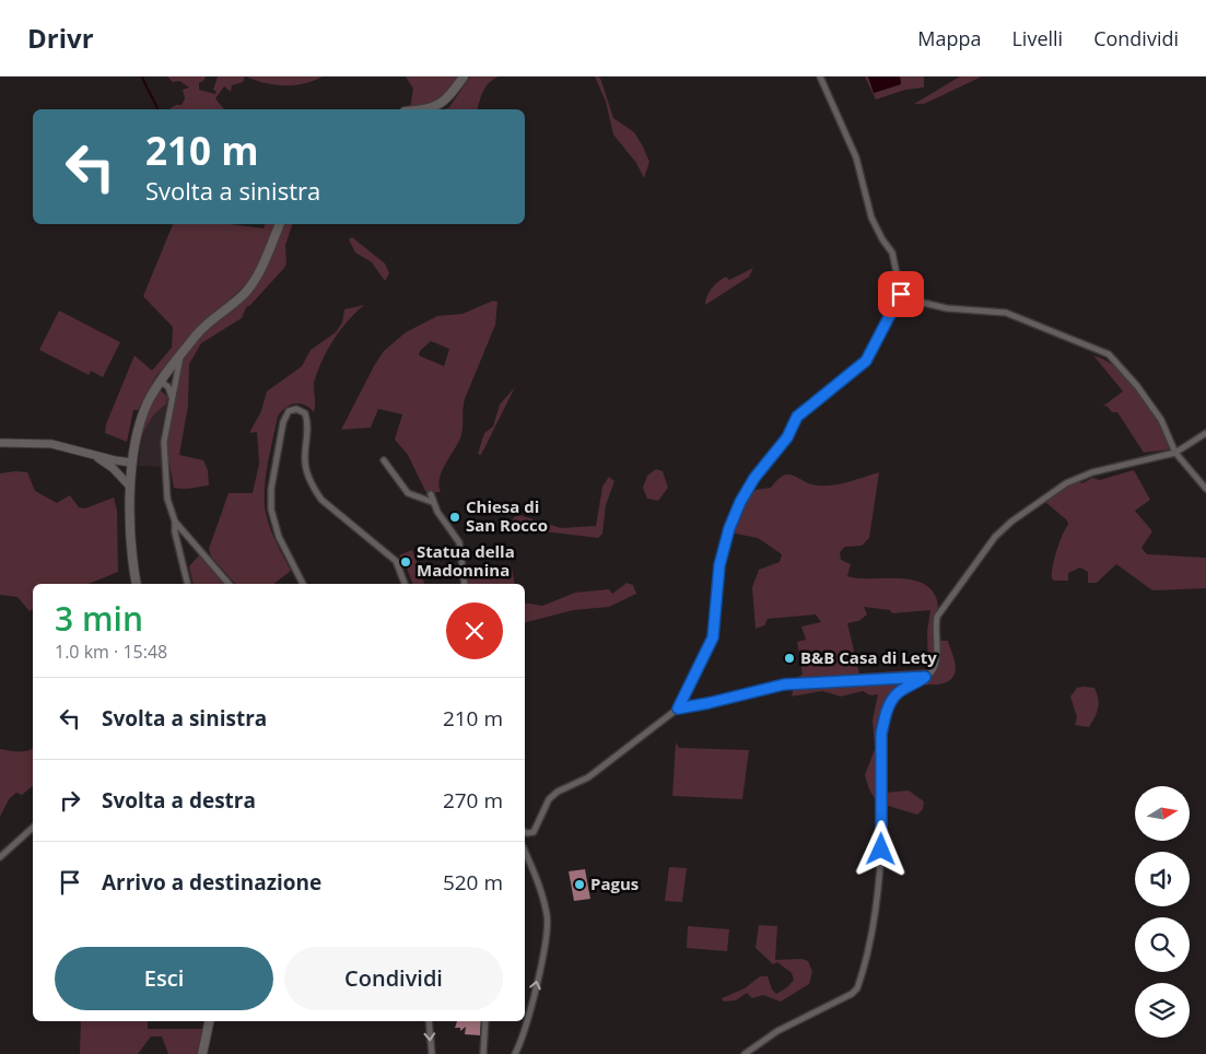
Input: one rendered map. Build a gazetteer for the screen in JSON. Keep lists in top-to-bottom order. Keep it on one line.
{"places":["Chiesa di San Rocco","Statua della Madonnina","B&B Casa di Lety","Pagus"],"north":"right","page":{"header":"Drivr","nav":["Mappa","Livelli","Condividi"],"turn":["210 m","Svolta a sinistra"],"heading":["3 min","1.0 km · 15:48"],"list":[{"name":"Svolta a sinistra","value":"210 m"},{"name":"Svolta a destra","value":"270 m"},{"name":"Arrivo a destinazione","value":"520 m"}],"buttons":["Esci","Condividi"]}}
